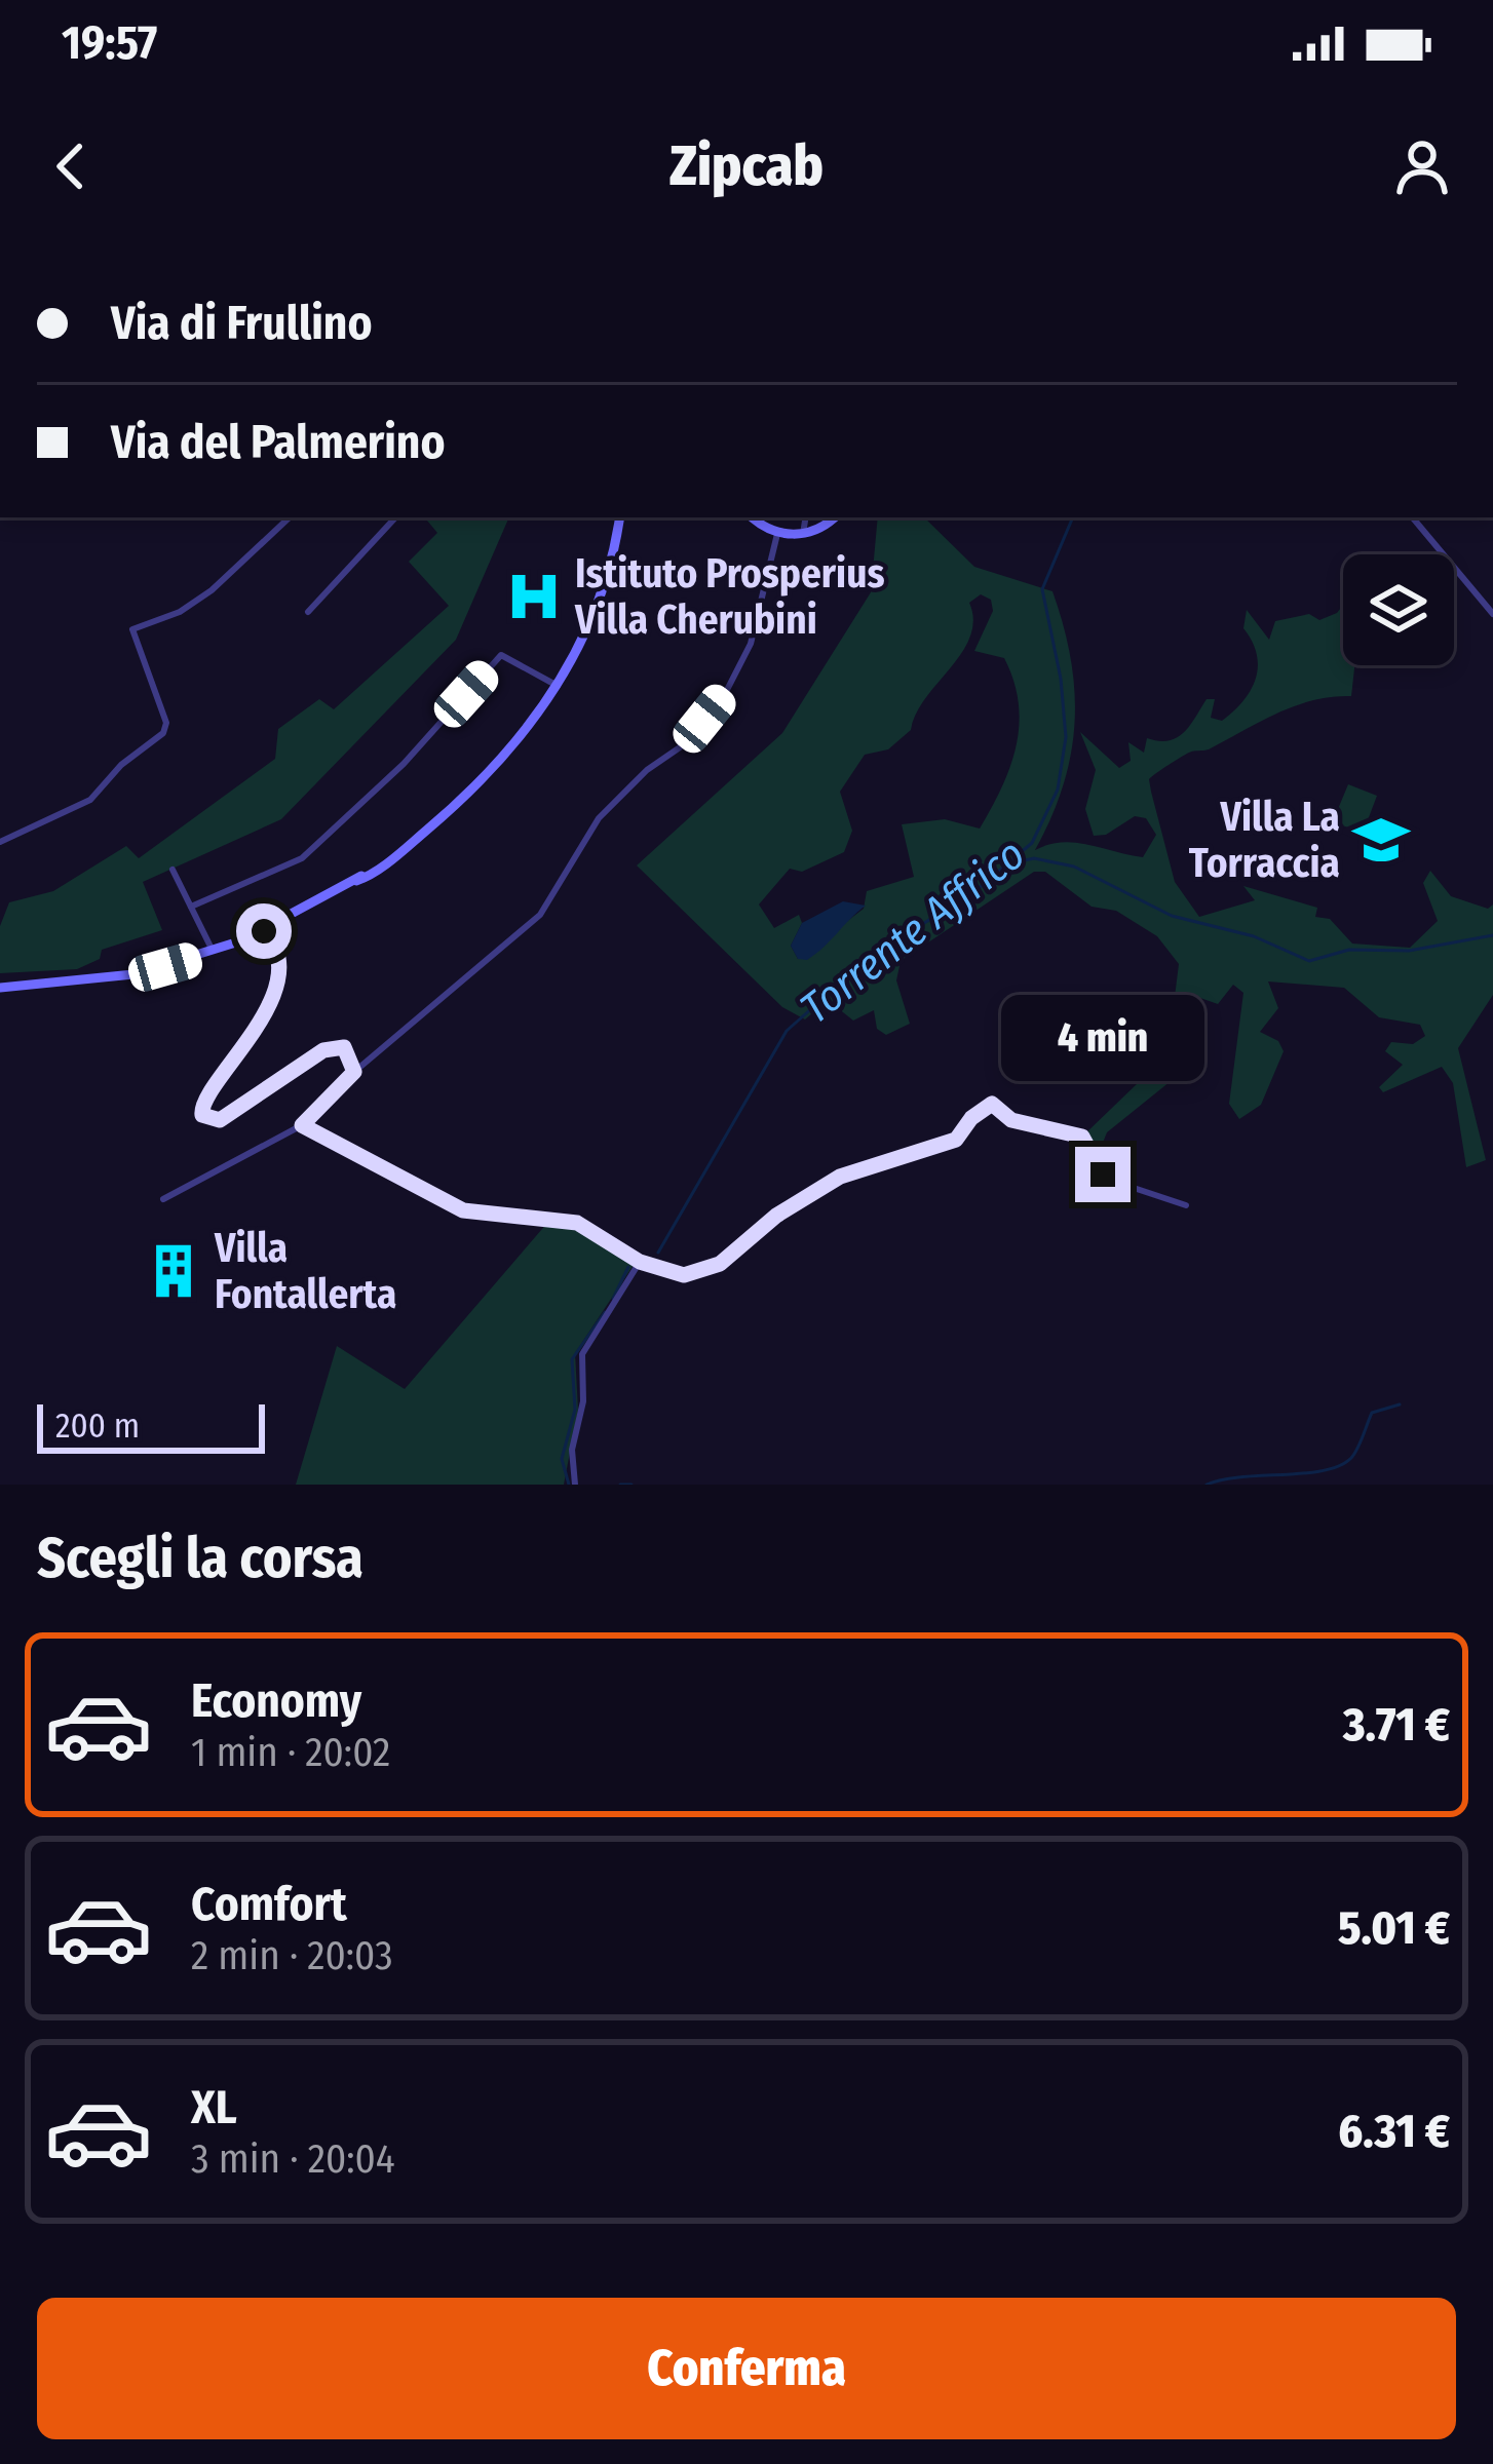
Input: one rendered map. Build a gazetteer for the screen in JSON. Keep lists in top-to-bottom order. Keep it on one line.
{"water":["Torrente Affrico"],"places":{"hospital":["Istituto Prosperius Villa Cherubini"],"school or university":["Villa La Torraccia"],"building":["Villa Fontallerta"]},"scale_bar":"200 m","page":{"status":"19:57","header":"Zipcab","banner":["Via di Frullino","Via del Palmerino"],"bubble":"4 min","scale":"200 m","heading":"Scegli la corsa","list":[{"name":"Economy","note":"1 min · 20:02","value":"3.71 €"},{"name":"Comfort","note":"2 min · 20:03","value":"5.01 €"},{"name":"XL","note":"3 min · 20:04","value":"6.31 €"}],"buttons":"Conferma"}}
